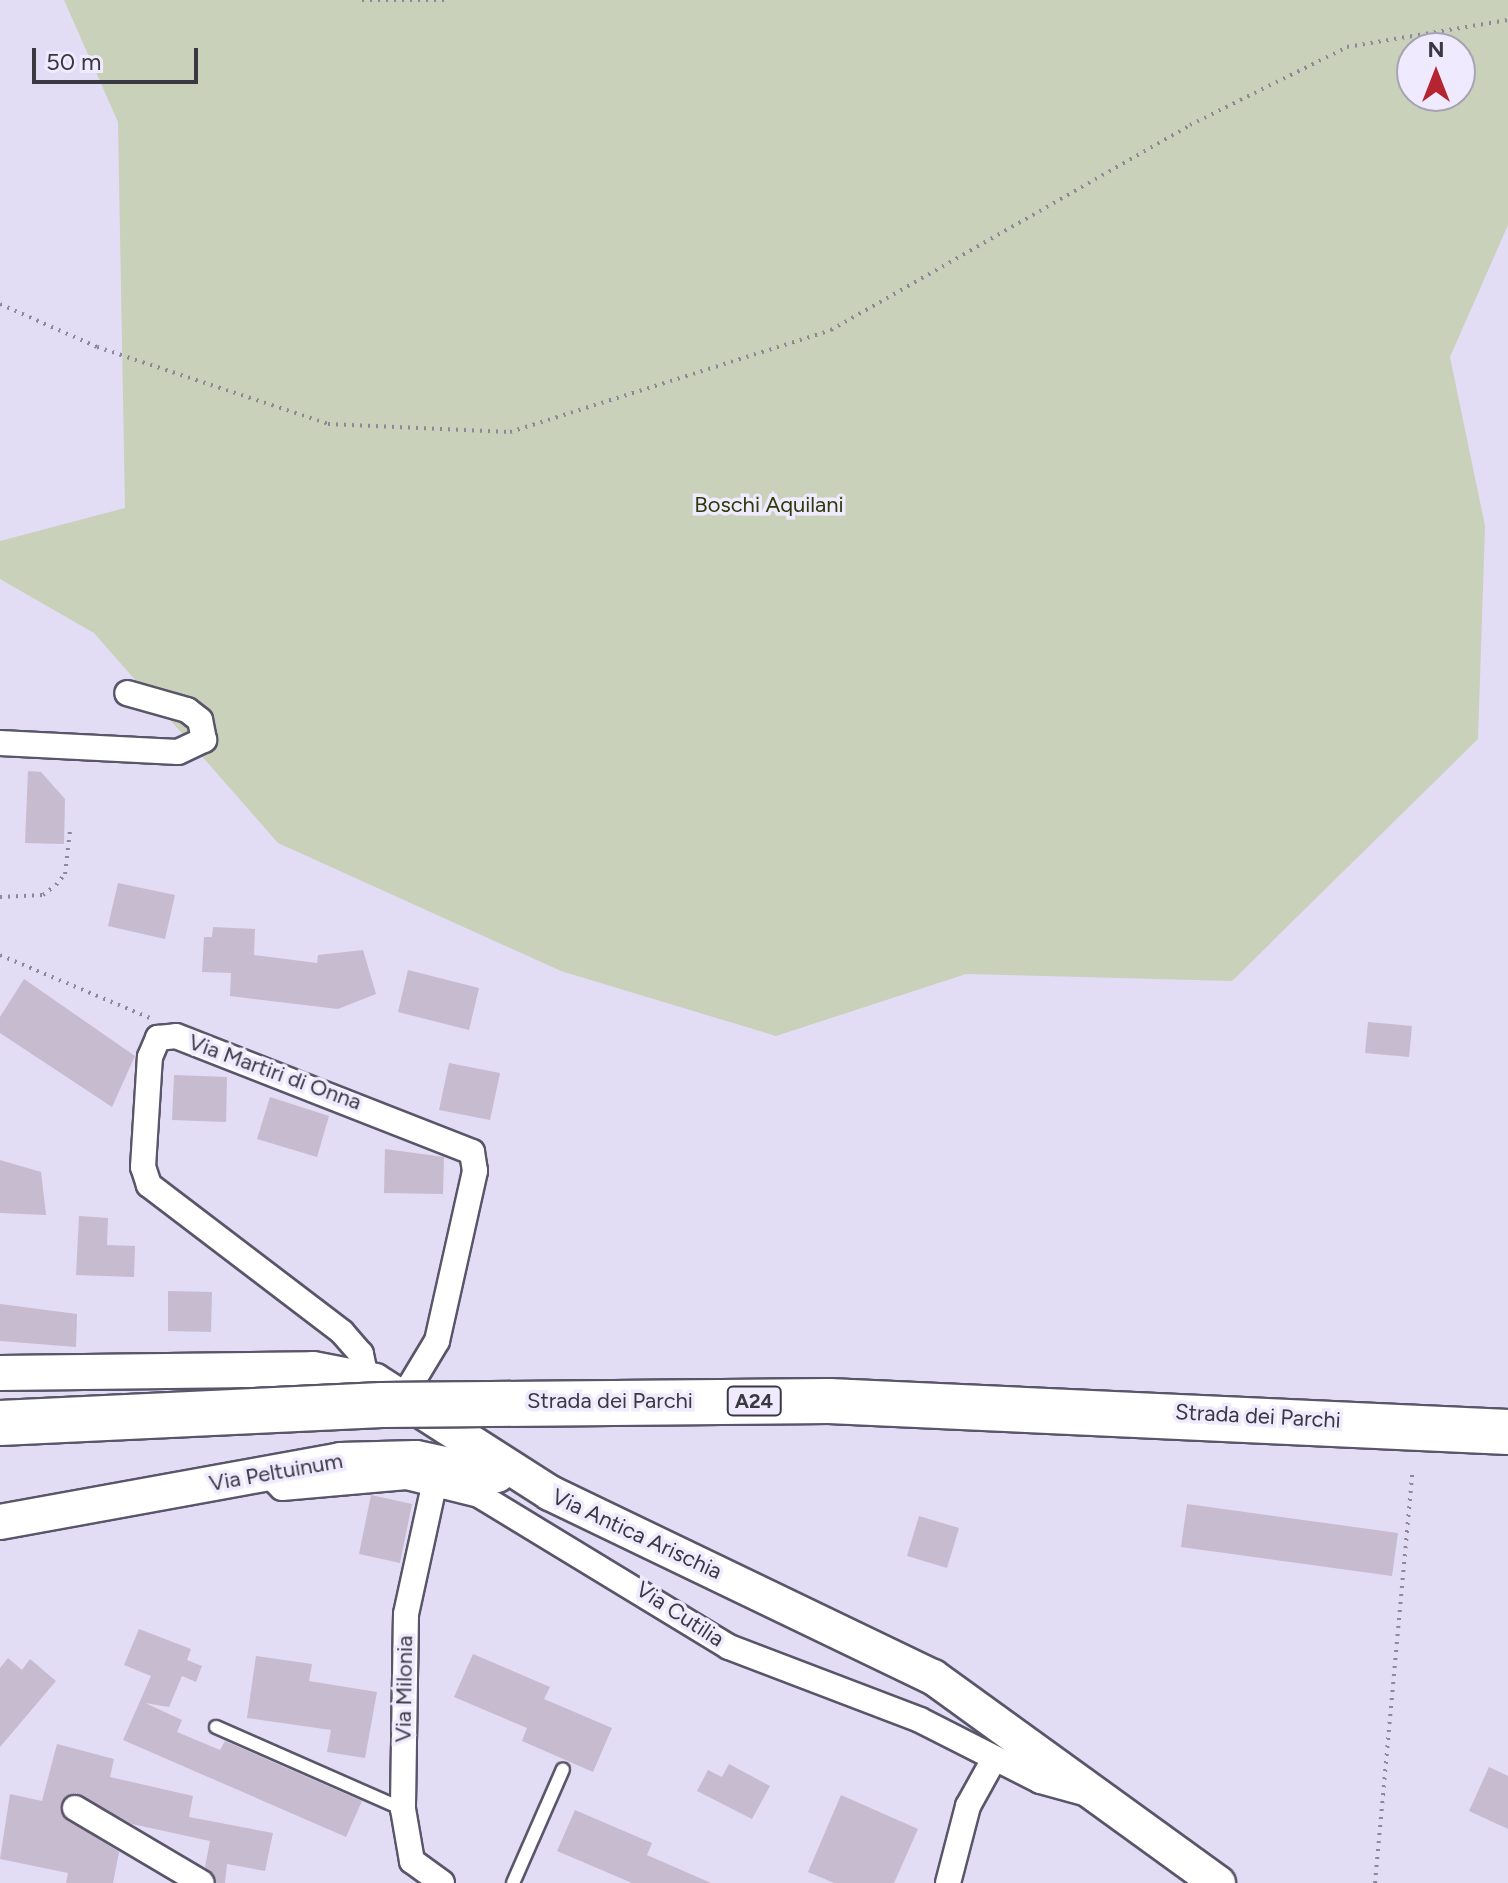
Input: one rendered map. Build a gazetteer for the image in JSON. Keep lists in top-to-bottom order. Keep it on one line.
{"streets":{"highway":["Strada dei Parchi","A24"],"main road":["Via Peltuinum","Via Antica Arischia"],"street":["Via Martiri di Onna","Via Cutilia","Via Milonia"]},"crossings":[["Via Martiri di Onna","Via Peltuinum"],["Via Martiri di Onna","Via Antica Arischia"],["Via Peltuinum","Via Antica Arischia"],["Via Peltuinum","Via Cutilia"],["Via Antica Arischia","Via Cutilia"],["Via Cutilia","Via Milonia"]],"parks":["Boschi Aquilani"],"scale_bar":"50 m","north":"top"}
